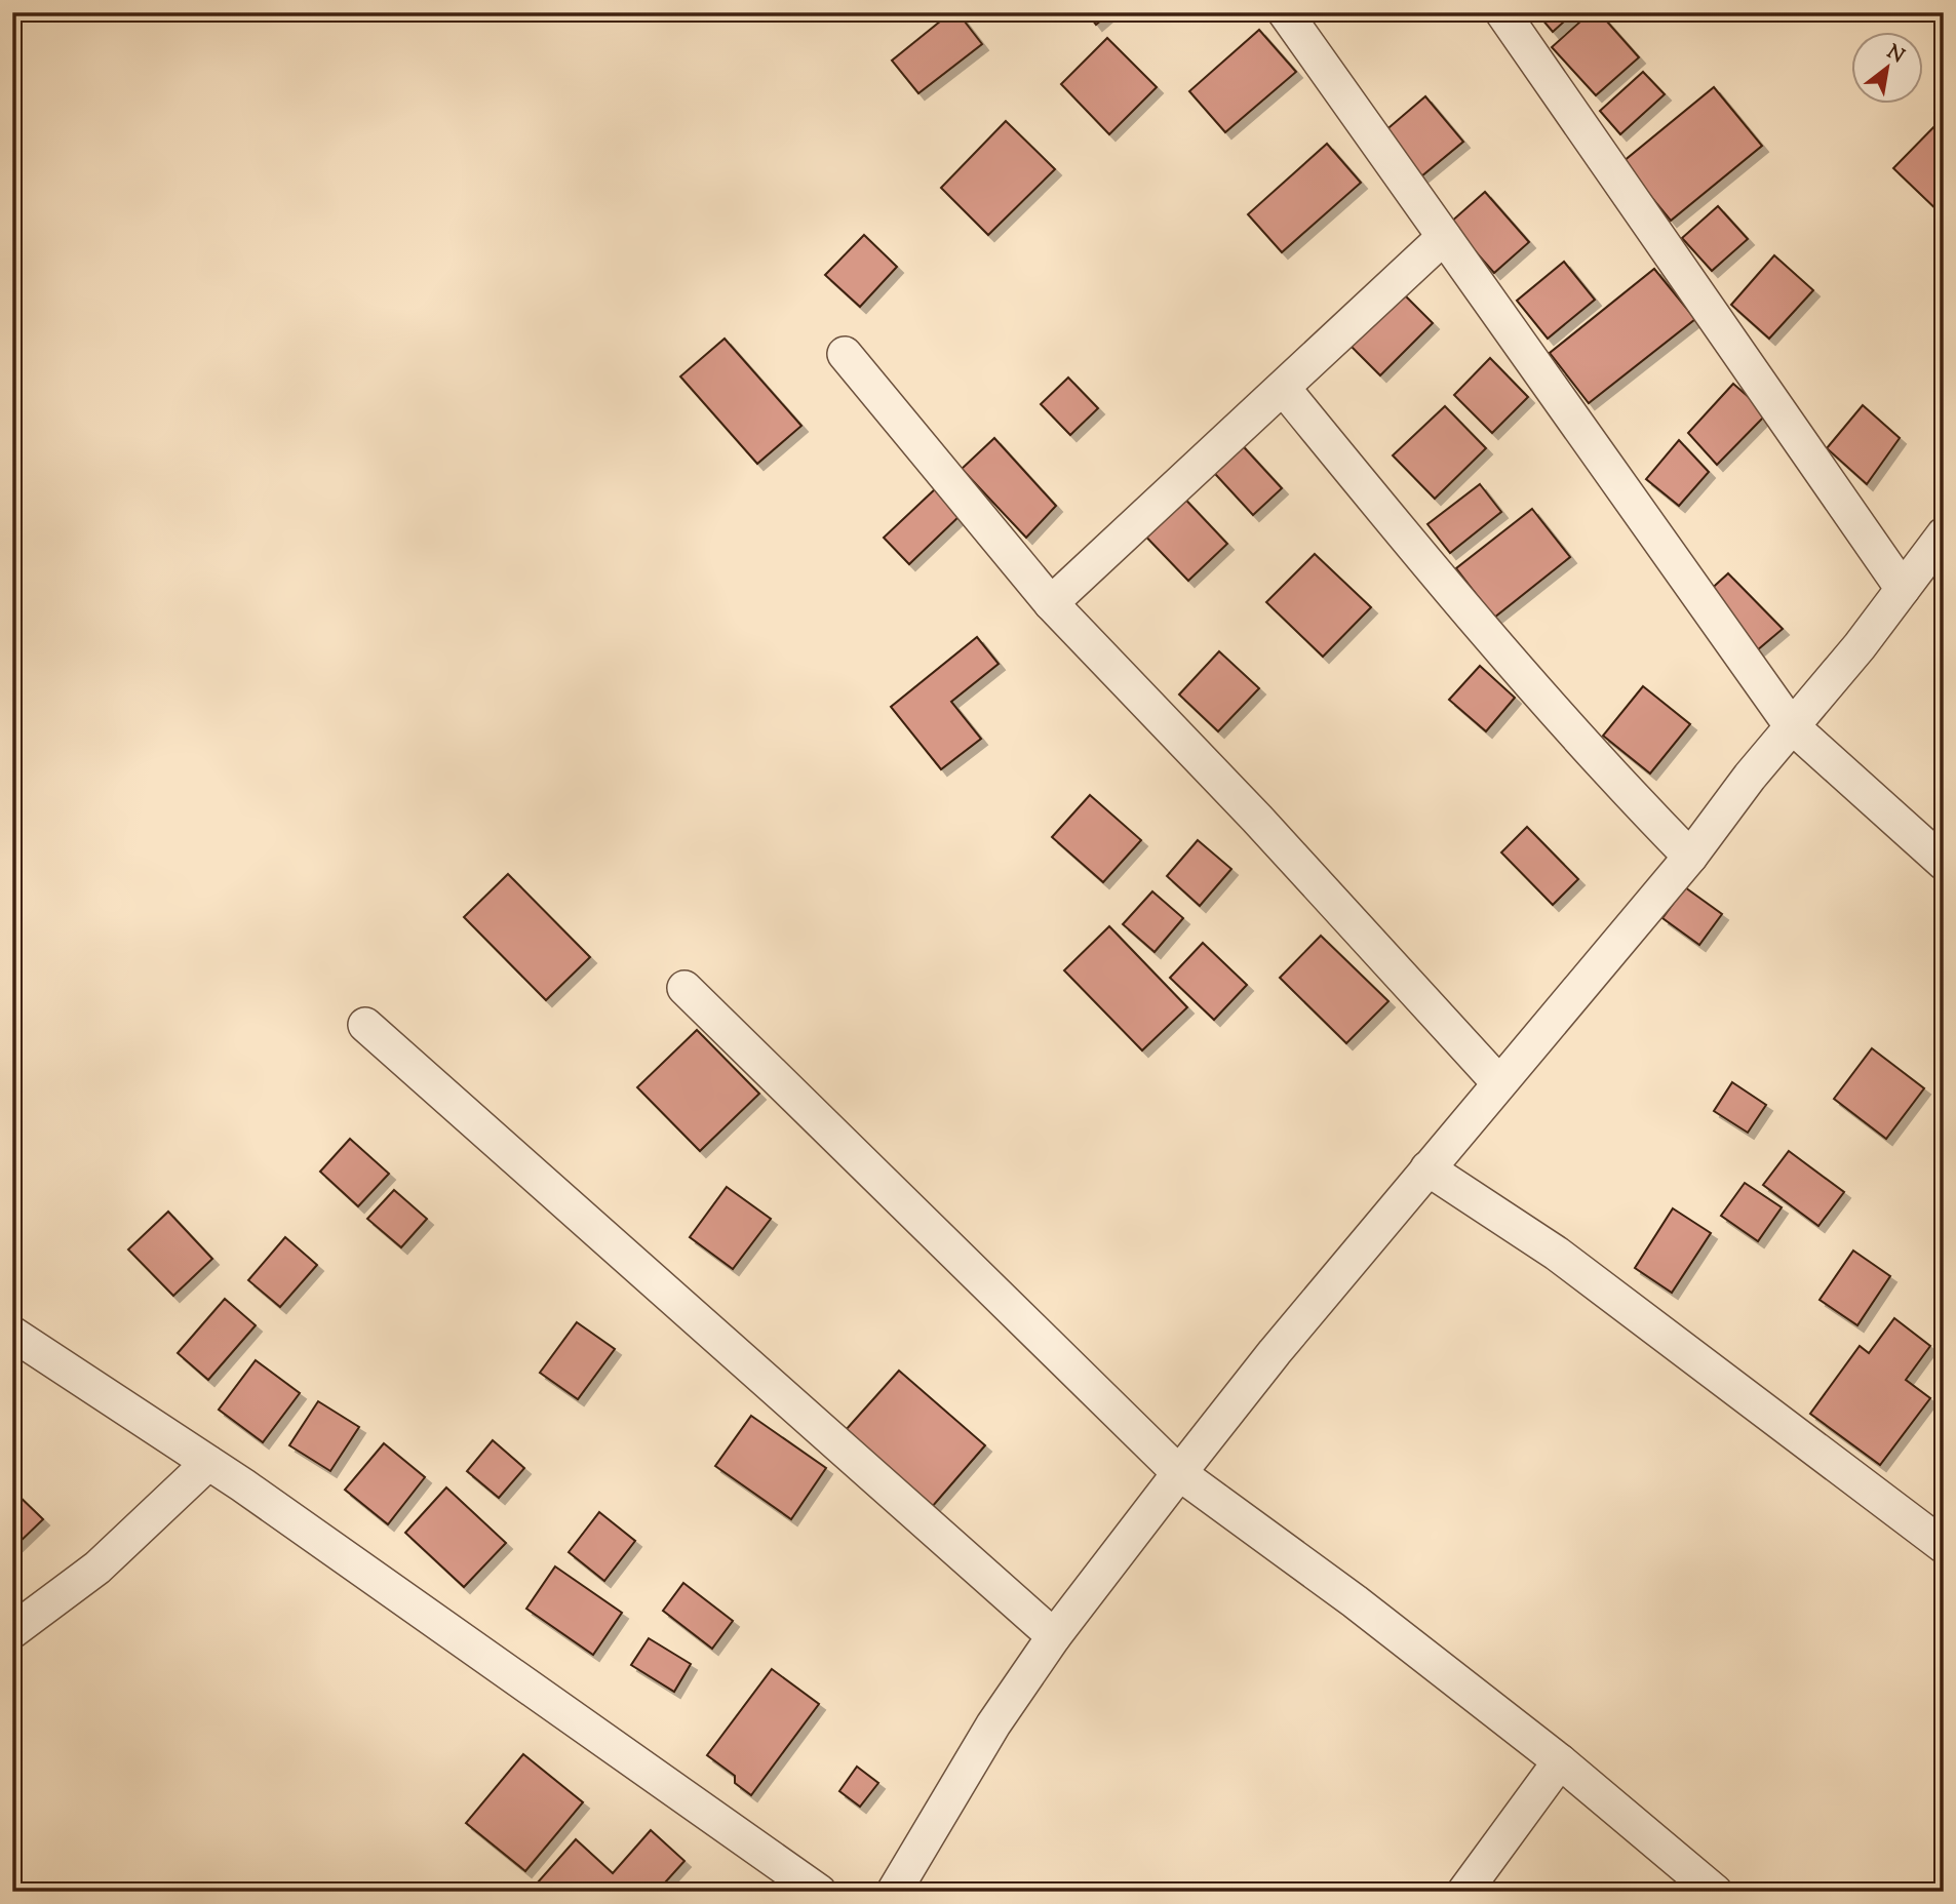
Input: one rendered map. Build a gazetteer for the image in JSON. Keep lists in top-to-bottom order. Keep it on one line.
{"north":"top right"}
